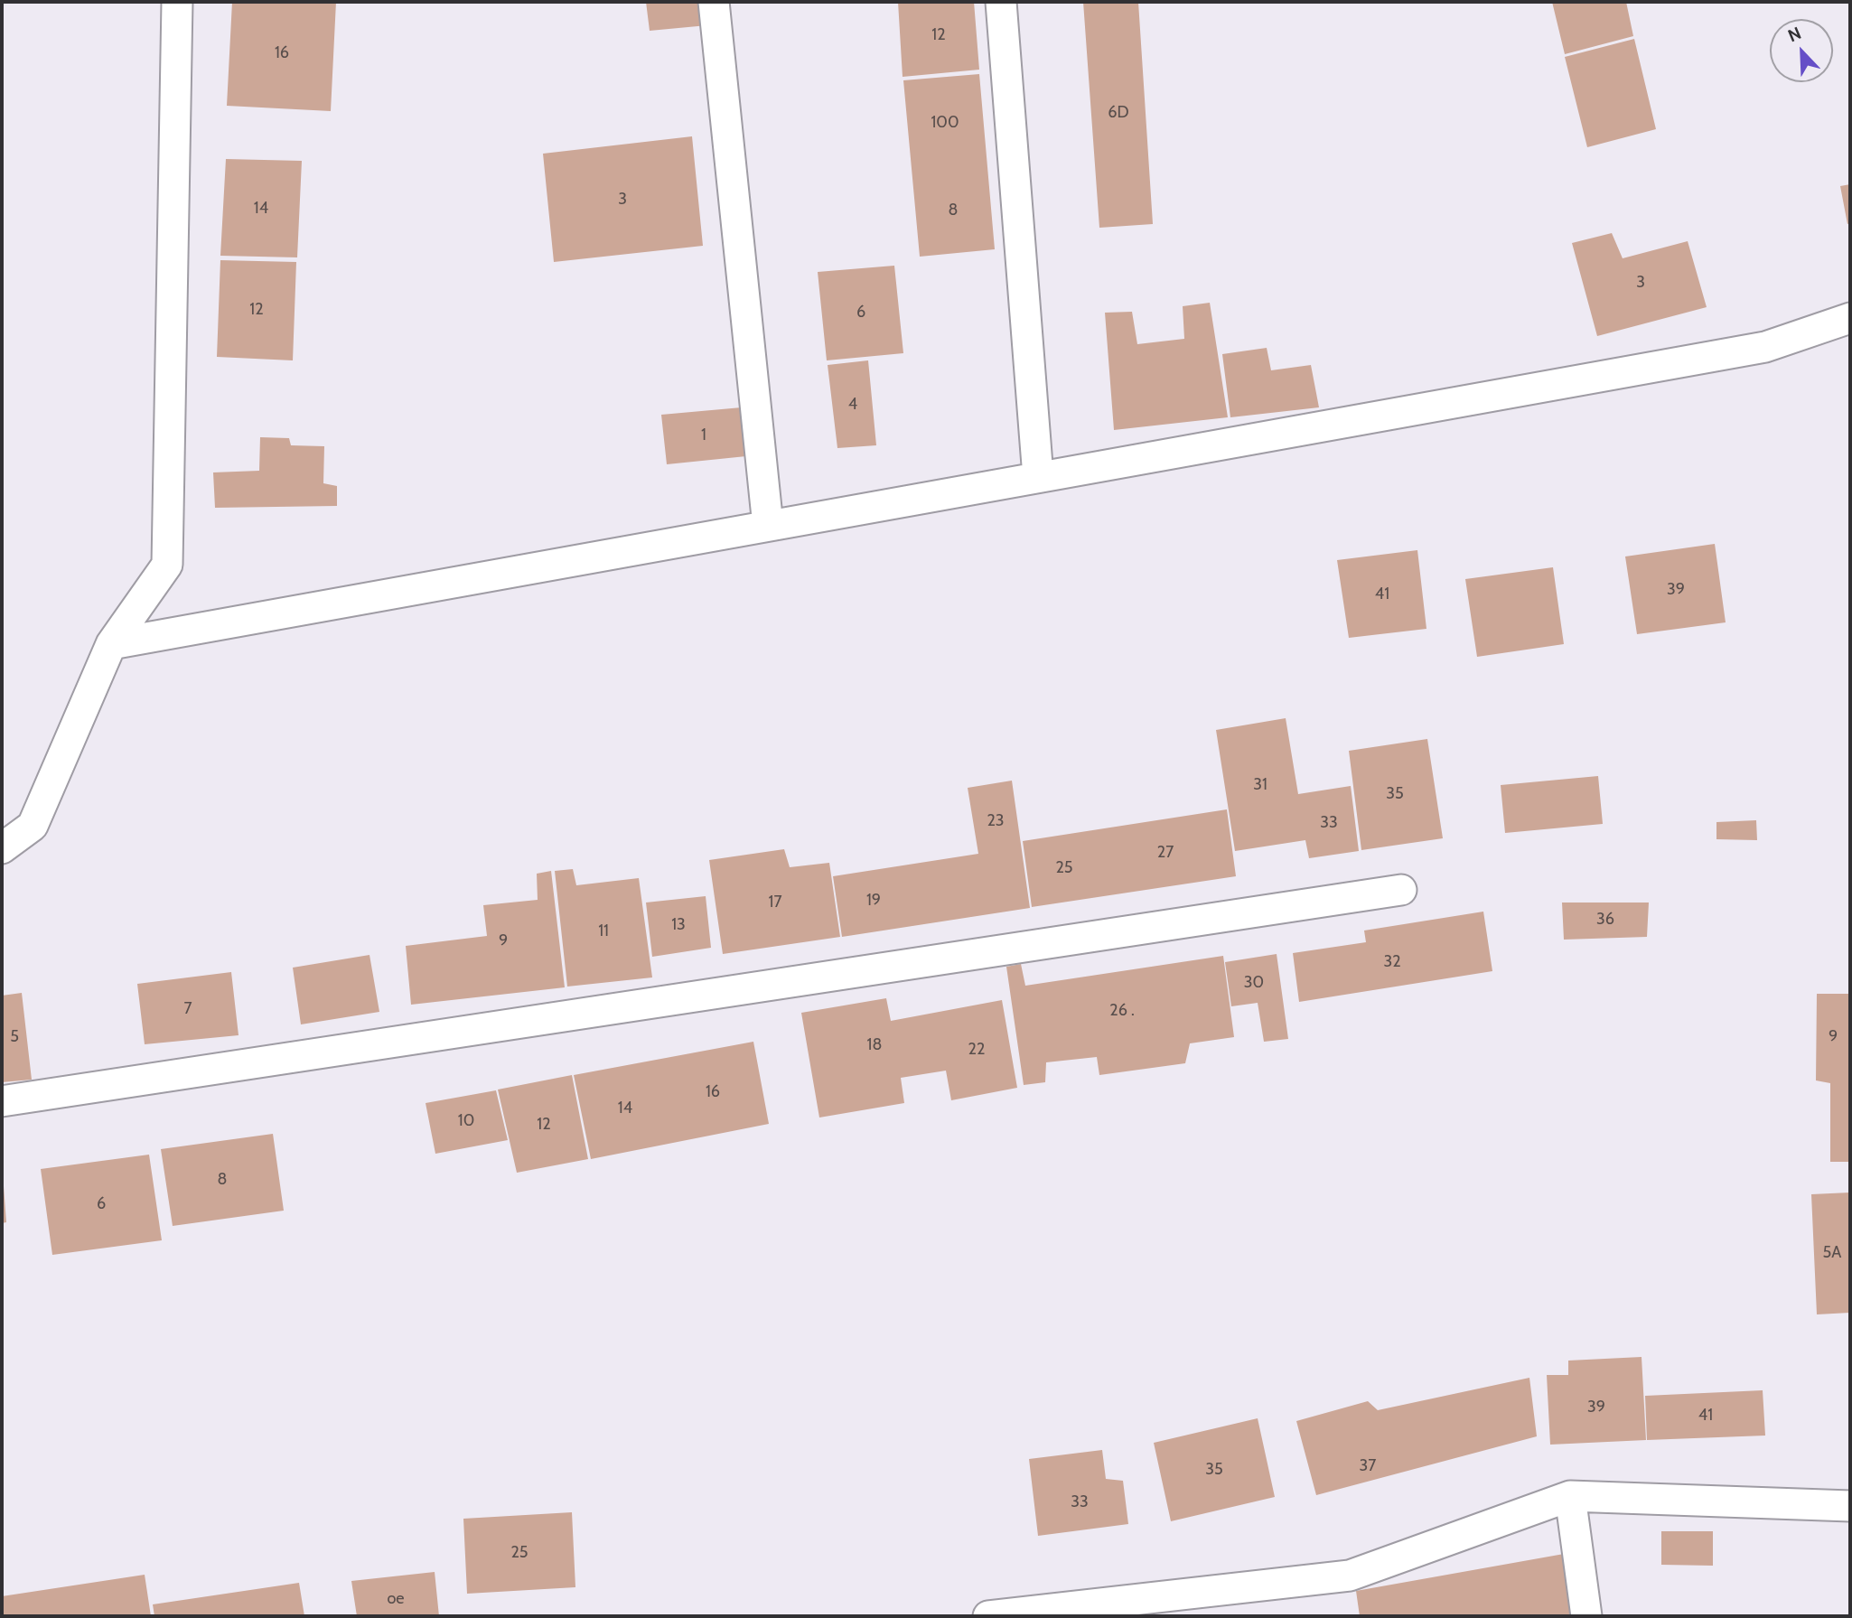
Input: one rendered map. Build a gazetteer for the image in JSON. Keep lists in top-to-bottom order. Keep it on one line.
{"house_numbers":["12","16","6D","100","3","14","8","3","12","6","4","1","39","41","31","35","23","33","27","25","19","17","36","13","11","9","32","30","7","26 .","5","9","18","22","16","14","10","12","8","6","5A","39","41","37","35","33","25","oe"],"north":"top left"}
